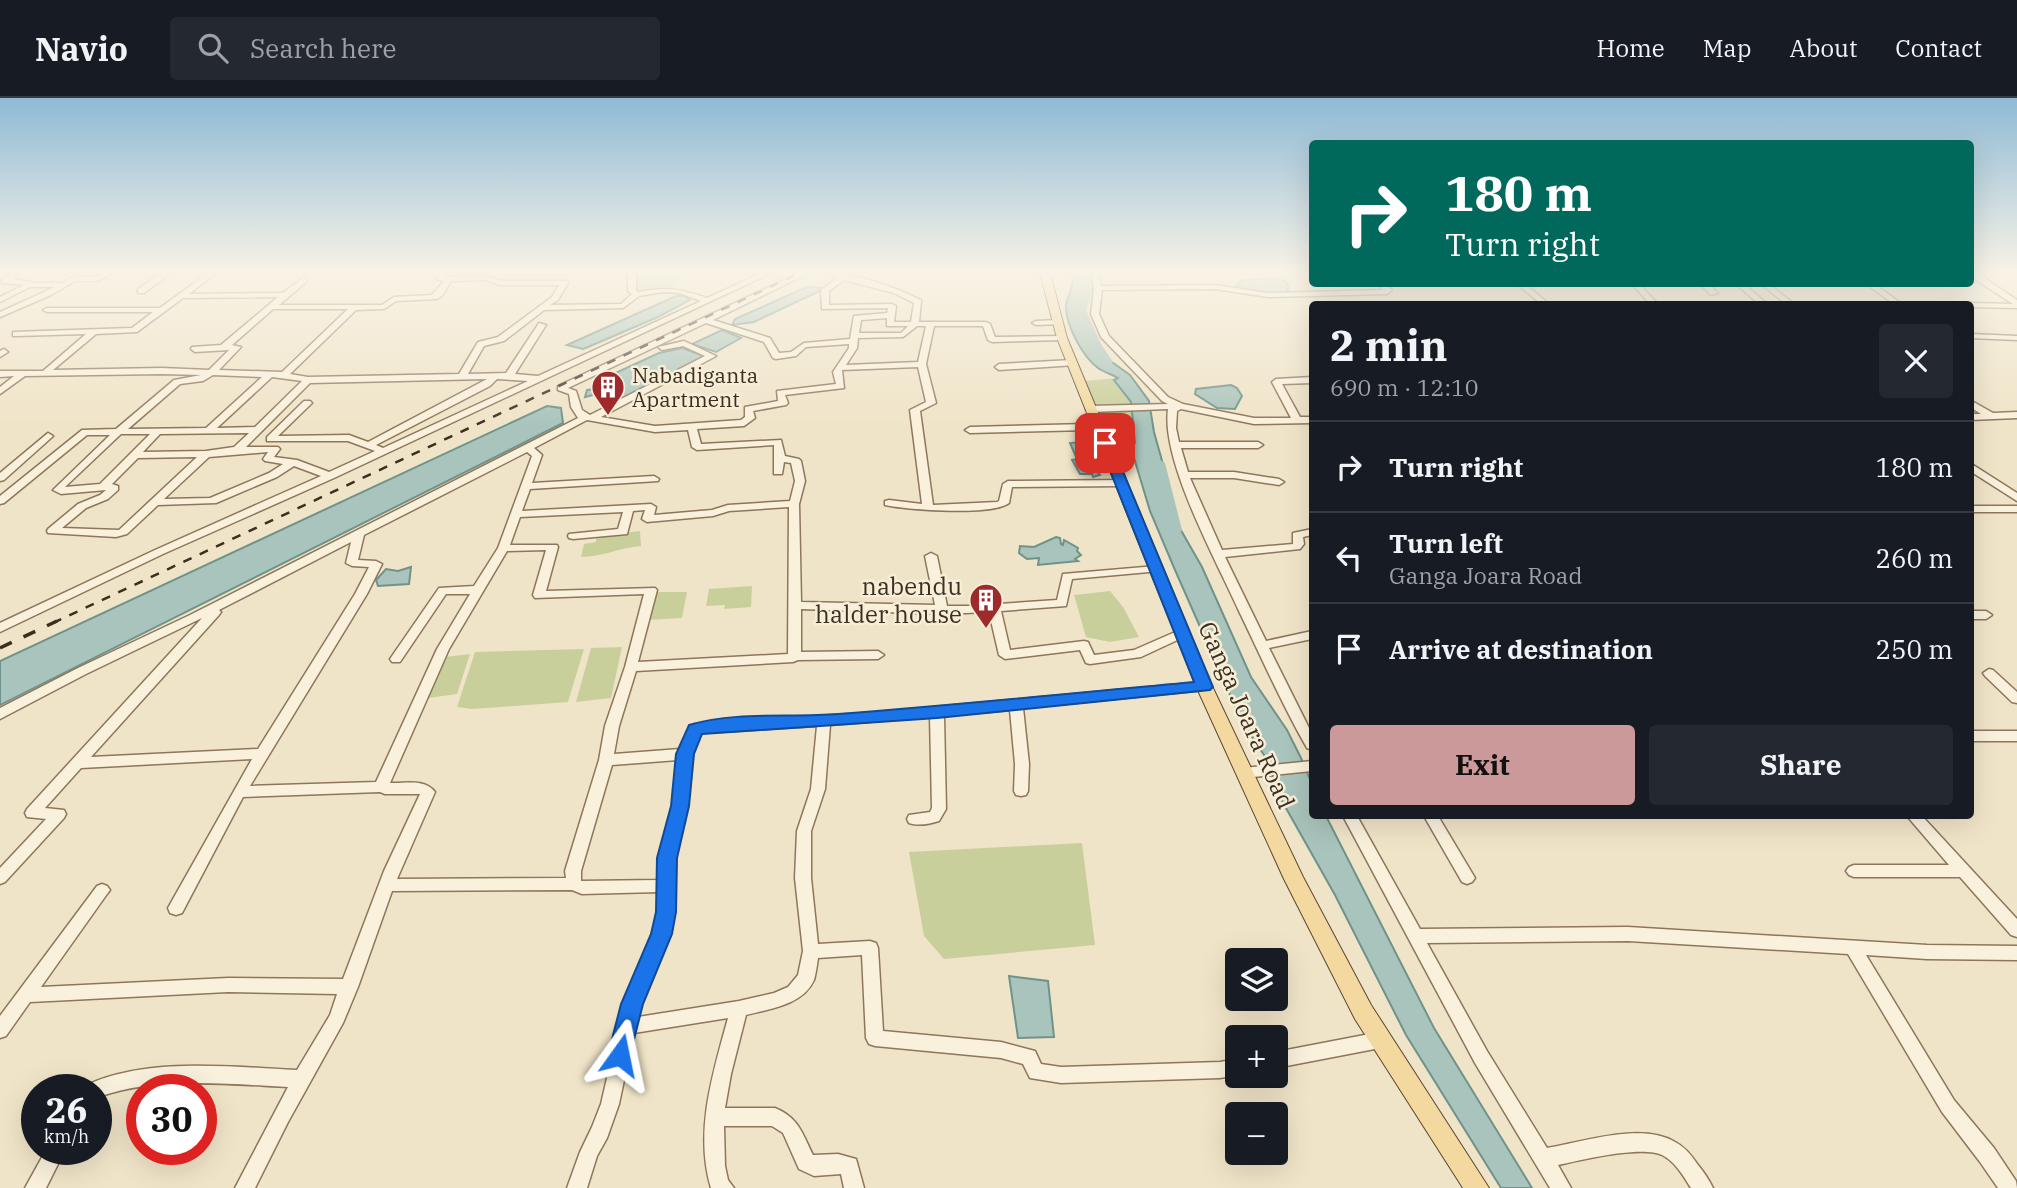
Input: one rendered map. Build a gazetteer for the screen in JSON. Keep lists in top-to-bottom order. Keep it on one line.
{"streets":{"main road":["Ganga Joara Road"]},"places":{"building":["Nabadiganta Apartment","nabendu halder house"]},"page":{"header":"Navio","search":"Search here","nav":["Home","Map","About","Contact"],"turn":["180 m","Turn right"],"heading":["2 min","690 m · 12:10"],"list":[{"name":"Turn right","value":"180 m"},{"name":"Turn left","note":"Ganga Joara Road","value":"260 m"},{"name":"Arrive at destination","value":"250 m"}],"buttons":["Exit","Share"],"map_buttons":["+","−"],"speed":"26 km/h","limit":"30"}}
